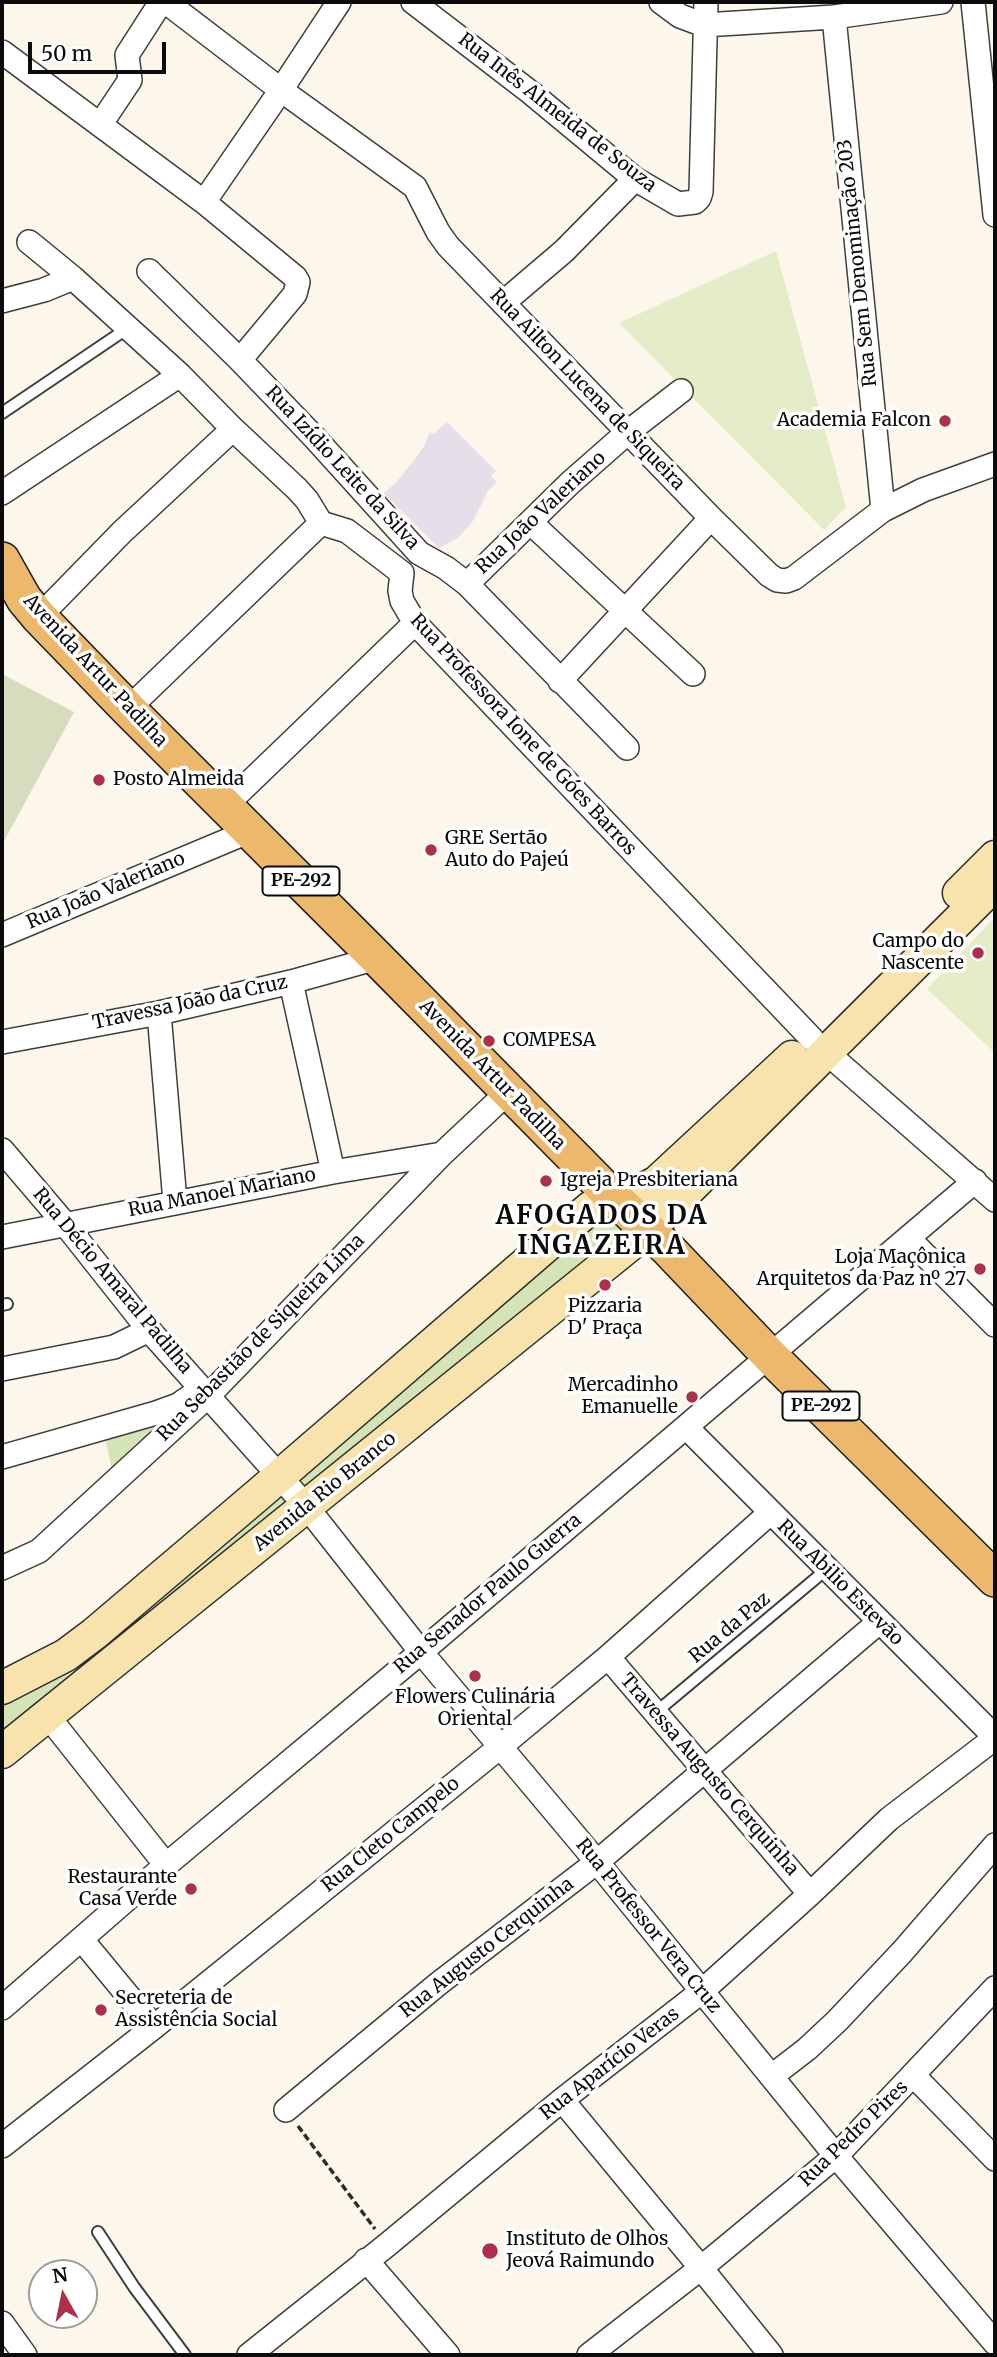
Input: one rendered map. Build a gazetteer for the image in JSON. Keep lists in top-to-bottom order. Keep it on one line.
{"streets":{"main road":["Avenida Artur Padilha","PE-292"],"street":["Rua Inês Almeida de Souza","Rua Sem Denominação 203","Rua Ailton Lucena de Siqueira","Rua Izídio Leite da Silva","Rua João Valeriano","Rua Professora Ione de Góes Barros","Travessa João da Cruz","Rua Manoel Mariano","Rua Décio Amaral Padilha","Rua Sebastião de Siqueira Lima","Avenida Rio Branco","Rua Abilio Estevão","Rua Senador Paulo Guerra","Travessa Augusto Cerquinha","Rua Cleto Campelo","Rua Professor Vera Cruz","Rua Augusto Cerquinha","Rua Aparício Veras","Rua Pedro Pires"],"lane":["Rua da Paz"]},"crossings":[["Rua Sem Denominação 203","Rua Ailton Lucena de Siqueira"],["Rua Ailton Lucena de Siqueira","Rua João Valeriano"],["Rua Izídio Leite da Silva","Rua João Valeriano"],["Rua João Valeriano","Avenida Artur Padilha"],["Avenida Artur Padilha","Travessa João da Cruz"],["Avenida Artur Padilha","Rua Sebastião de Siqueira Lima"],["Avenida Artur Padilha","Avenida Rio Branco"],["Avenida Artur Padilha","Rua Senador Paulo Guerra"],["Rua Professora Ione de Góes Barros","Avenida Rio Branco"],["Rua Professora Ione de Góes Barros","Rua Senador Paulo Guerra"],["Rua Manoel Mariano","Rua Décio Amaral Padilha"],["Rua Manoel Mariano","Rua Sebastião de Siqueira Lima"],["Rua Décio Amaral Padilha","Rua Sebastião de Siqueira Lima"],["Rua Décio Amaral Padilha","Avenida Rio Branco"],["Rua Décio Amaral Padilha","Rua Professor Vera Cruz"],["Avenida Rio Branco","Rua Professor Vera Cruz"],["Rua Abilio Estevão","Rua Senador Paulo Guerra"],["Rua Abilio Estevão","Rua da Paz"],["Rua Abilio Estevão","Rua Cleto Campelo"],["Rua Abilio Estevão","Rua Augusto Cerquinha"],["Rua Abilio Estevão","Rua Aparício Veras"],["Rua Senador Paulo Guerra","Rua Professor Vera Cruz"],["Rua da Paz","Travessa Augusto Cerquinha"],["Travessa Augusto Cerquinha","Rua Cleto Campelo"],["Travessa Augusto Cerquinha","Rua Augusto Cerquinha"],["Travessa Augusto Cerquinha","Rua Aparício Veras"],["Rua Cleto Campelo","Rua Professor Vera Cruz"],["Rua Professor Vera Cruz","Rua Augusto Cerquinha"],["Rua Professor Vera Cruz","Rua Aparício Veras"],["Rua Professor Vera Cruz","Rua Pedro Pires"]],"districts":["AFOGADOS DA INGAZEIRA"],"places":["Academia Falcon","Posto Almeida","GRE Sertão Auto do Pajeú","Campo do Nascente","COMPESA","Igreja Presbiteriana","Loja Maçônica Arquitetos da Paz nº 27","Pizzaria D' Praça","Mercadinho Emanuelle","Flowers Culinária Oriental","Restaurante Casa Verde","Secreteria de Assistência Social","Instituto de Olhos Jeová Raimundo"],"scale_bar":"50 m","north":"top"}
